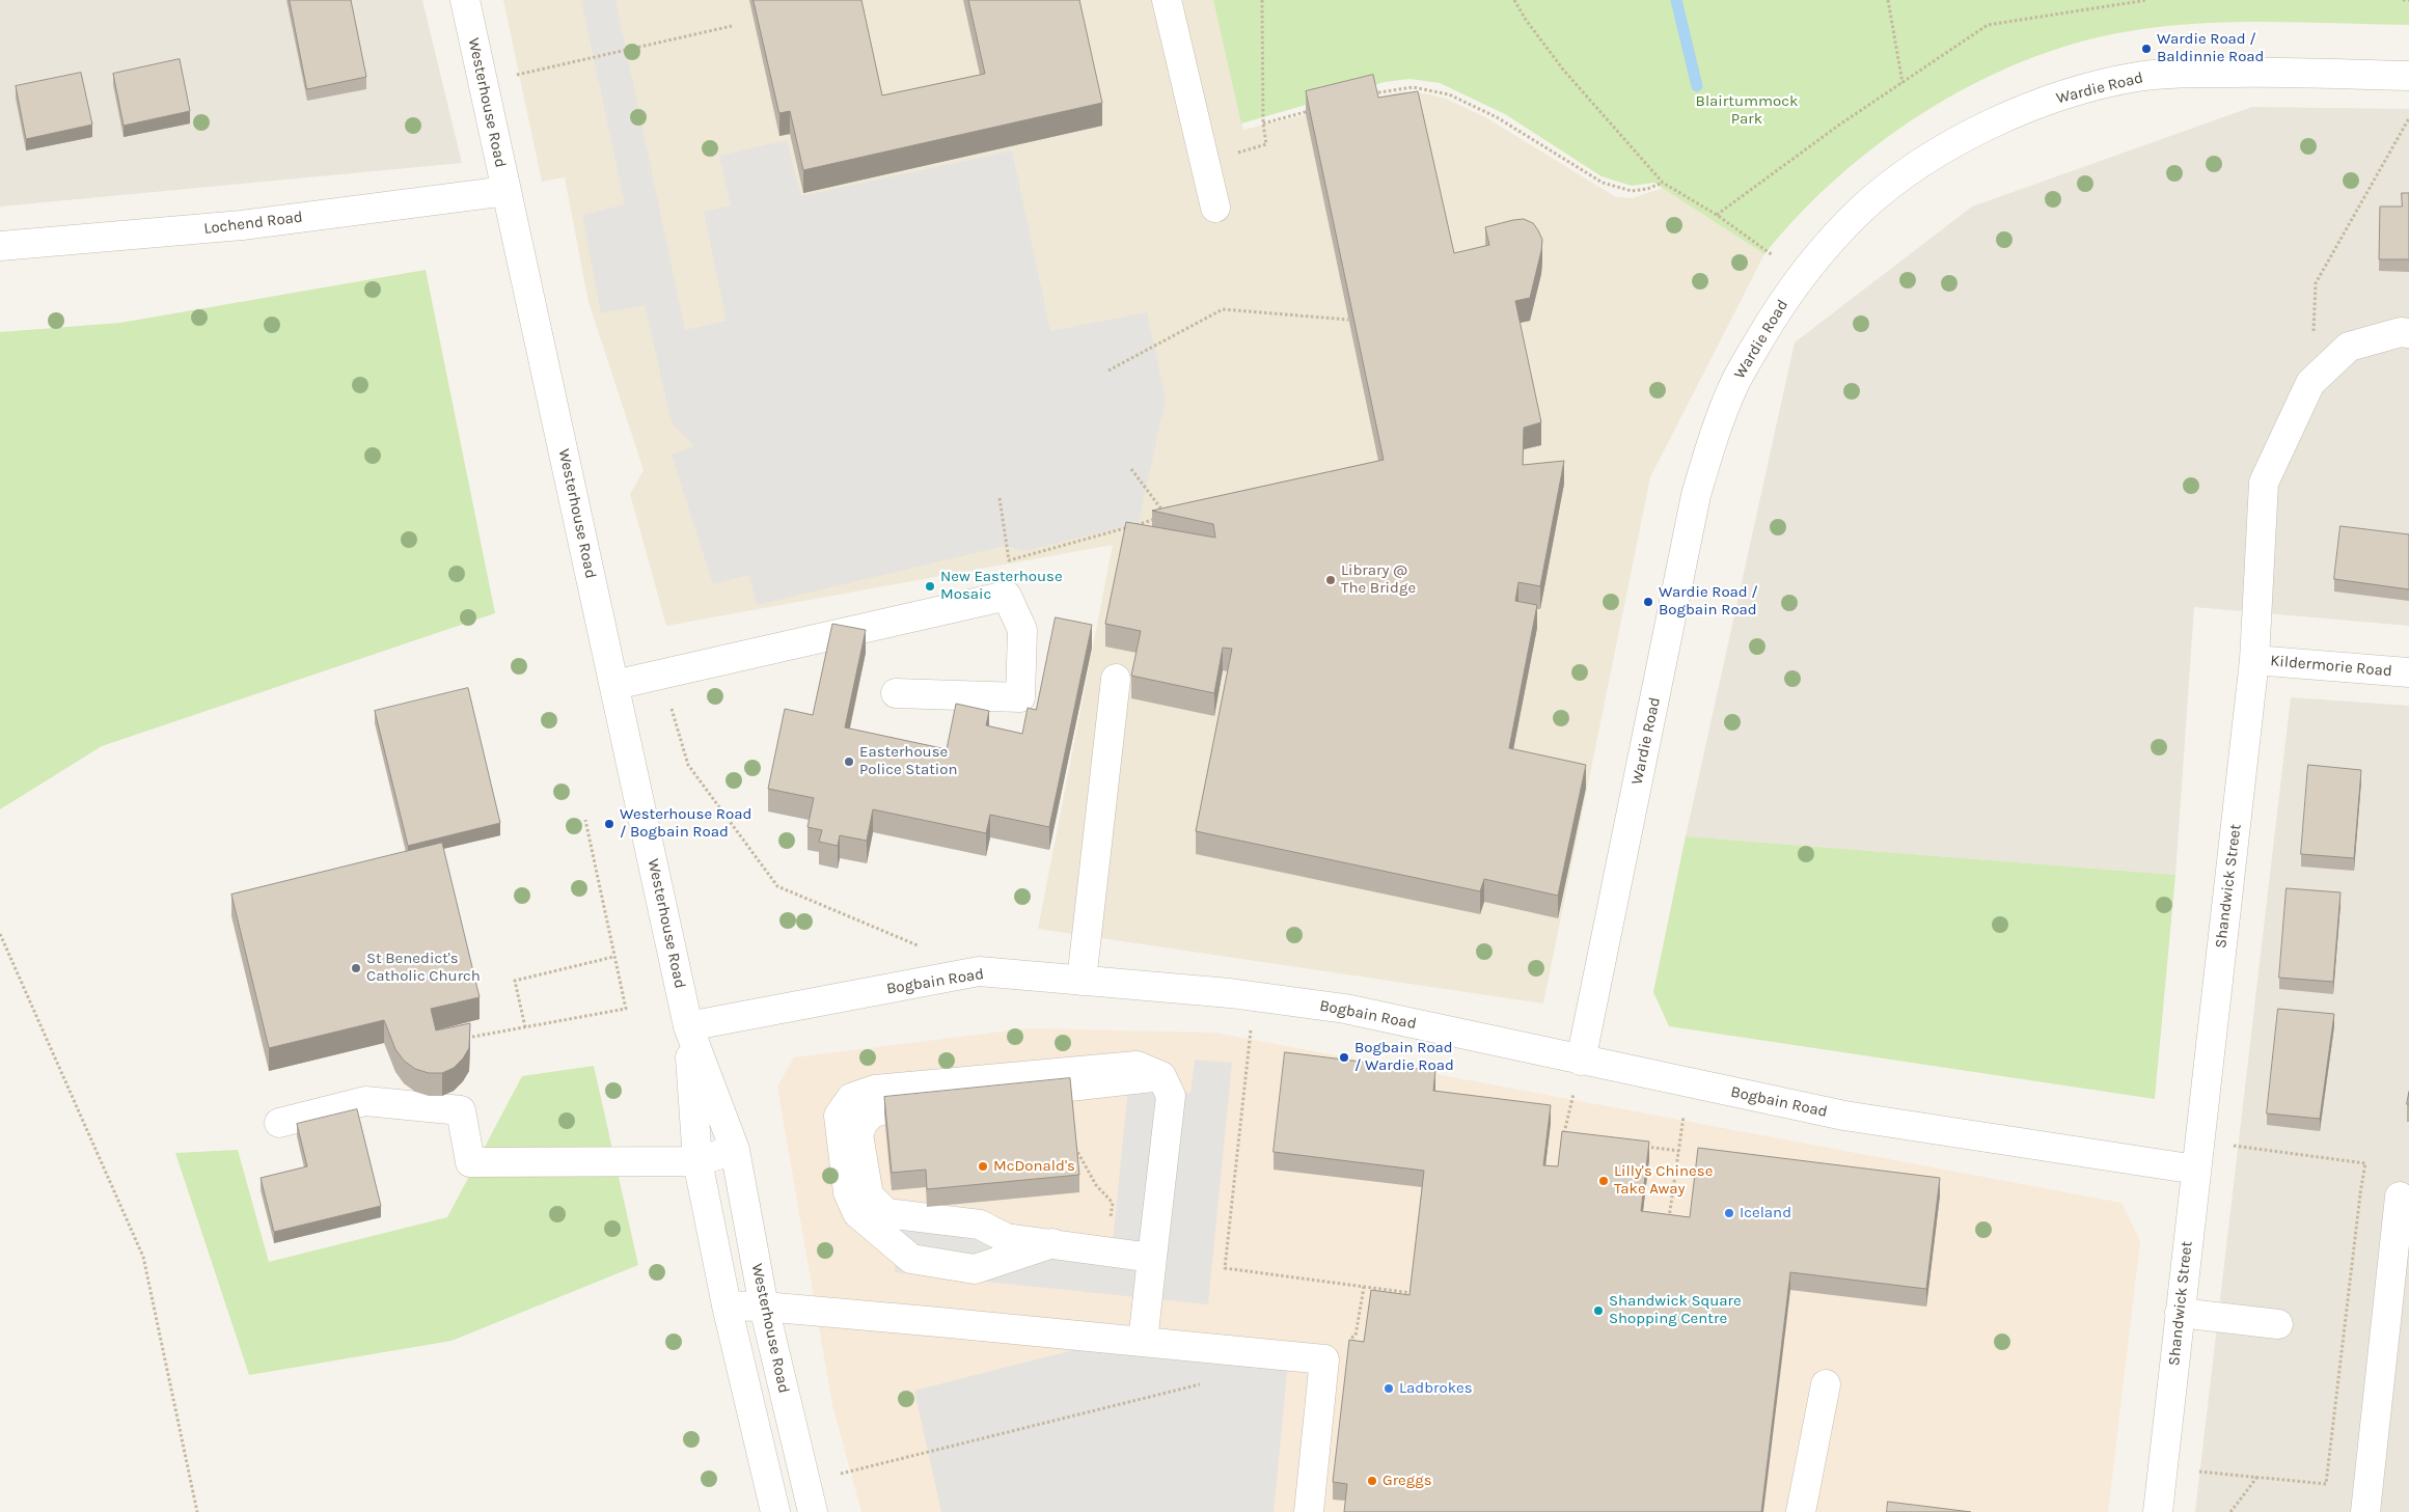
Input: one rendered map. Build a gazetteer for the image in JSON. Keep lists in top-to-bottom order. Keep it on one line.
{"streets":{"street":["Wardie Road","Westerhouse Road","Lochend Road","Kildermorie Road","Shandwick Street","Bogbain Road"]},"crossings":[["Wardie Road","Bogbain Road"],["Westerhouse Road","Lochend Road"],["Westerhouse Road","Bogbain Road"],["Kildermorie Road","Shandwick Street"],["Shandwick Street","Bogbain Road"]],"parks":["Blairtummock Park"],"places":["Wardie Road / Baldinnie Road","Library @ The Bridge","New Easterhouse Mosaic","Wardie Road / Bogbain Road","Easterhouse Police Station","Westerhouse Road / Bogbain Road","St Benedict's Catholic Church","Bogbain Road / Wardie Road","McDonald's","Lilly's Chinese Take Away","Iceland","Shandwick Square Shopping Centre","Ladbrokes","Greggs"]}
